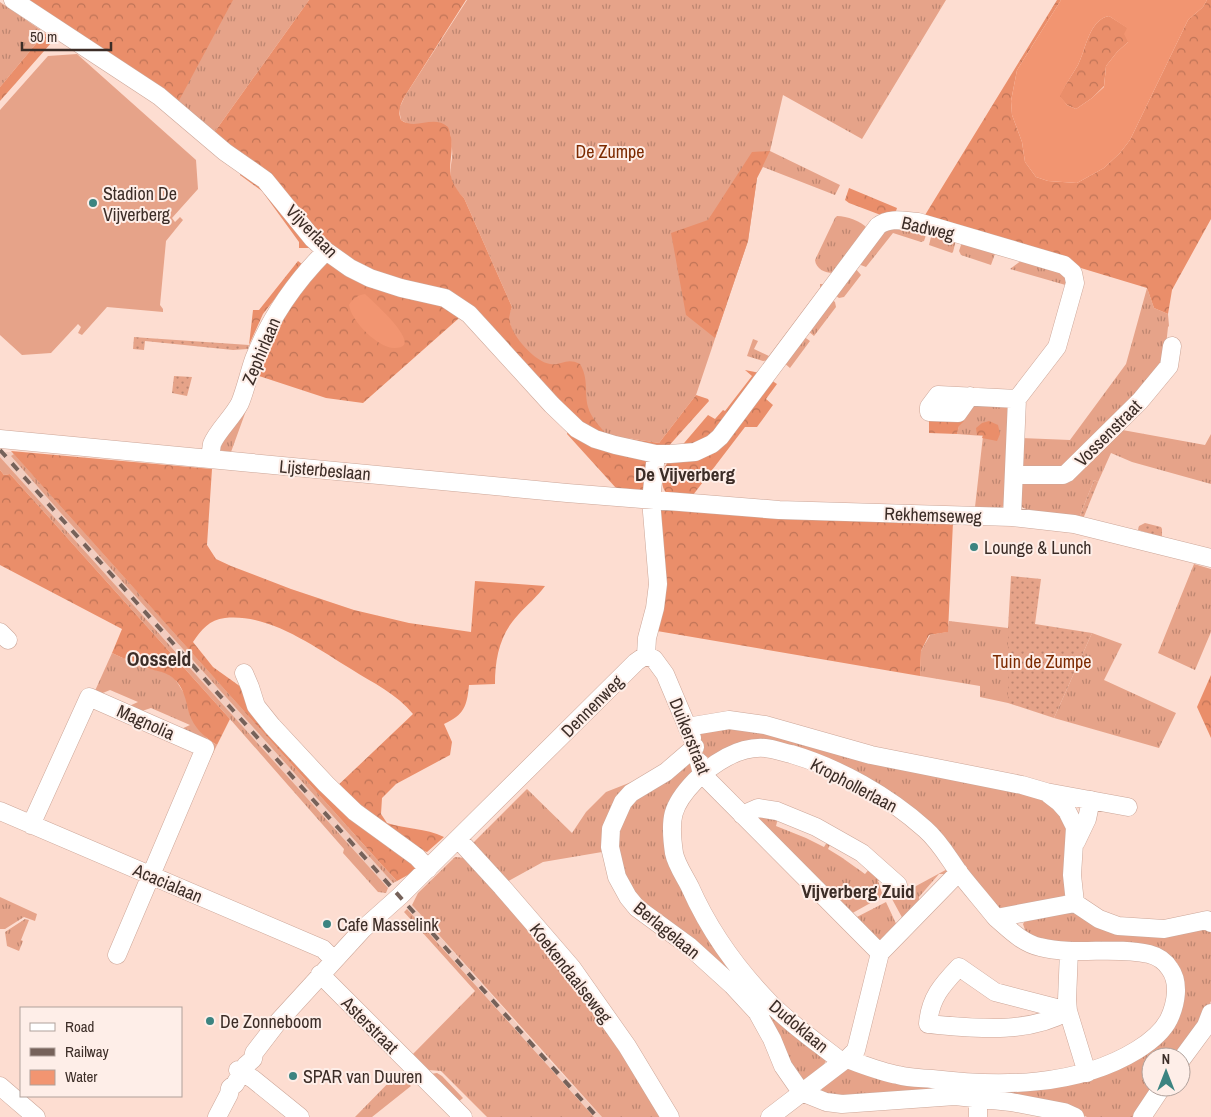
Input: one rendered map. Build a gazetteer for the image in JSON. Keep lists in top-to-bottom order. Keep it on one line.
{"streets":{"street":["Badweg","Vijverlaan","Zephirlaan","Vossenstraat","Lijsterbeslaan","Rekhemseweg","Dennenweg","Magnolia","Duikerstraat","Krophollerlaan","Acacialaan","Berlagelaan","Koekendaalseweg","Asterstraat","Dudoklaan"]},"crossings":[["Badweg","Vijverlaan"],["Vijverlaan","Zephirlaan"],["Zephirlaan","Lijsterbeslaan"],["Lijsterbeslaan","Rekhemseweg"],["Dennenweg","Duikerstraat"],["Dennenweg","Acacialaan"],["Dennenweg","Koekendaalseweg"],["Dennenweg","Asterstraat"],["Magnolia","Acacialaan"],["Duikerstraat","Krophollerlaan"],["Duikerstraat","Berlagelaan"],["Duikerstraat","Dudoklaan"],["Krophollerlaan","Dudoklaan"]],"districts":["De Vijverberg","Oosseld","Vijverberg Zuid"],"parks":["De Zumpe","Tuin de Zumpe"],"places":["Stadion De Vijverberg","Lounge & Lunch","Cafe Masselink","De Zonneboom","SPAR van Duuren"],"legend":["Road","Railway","Water"],"scale_bar":"50 m","north":"top"}
